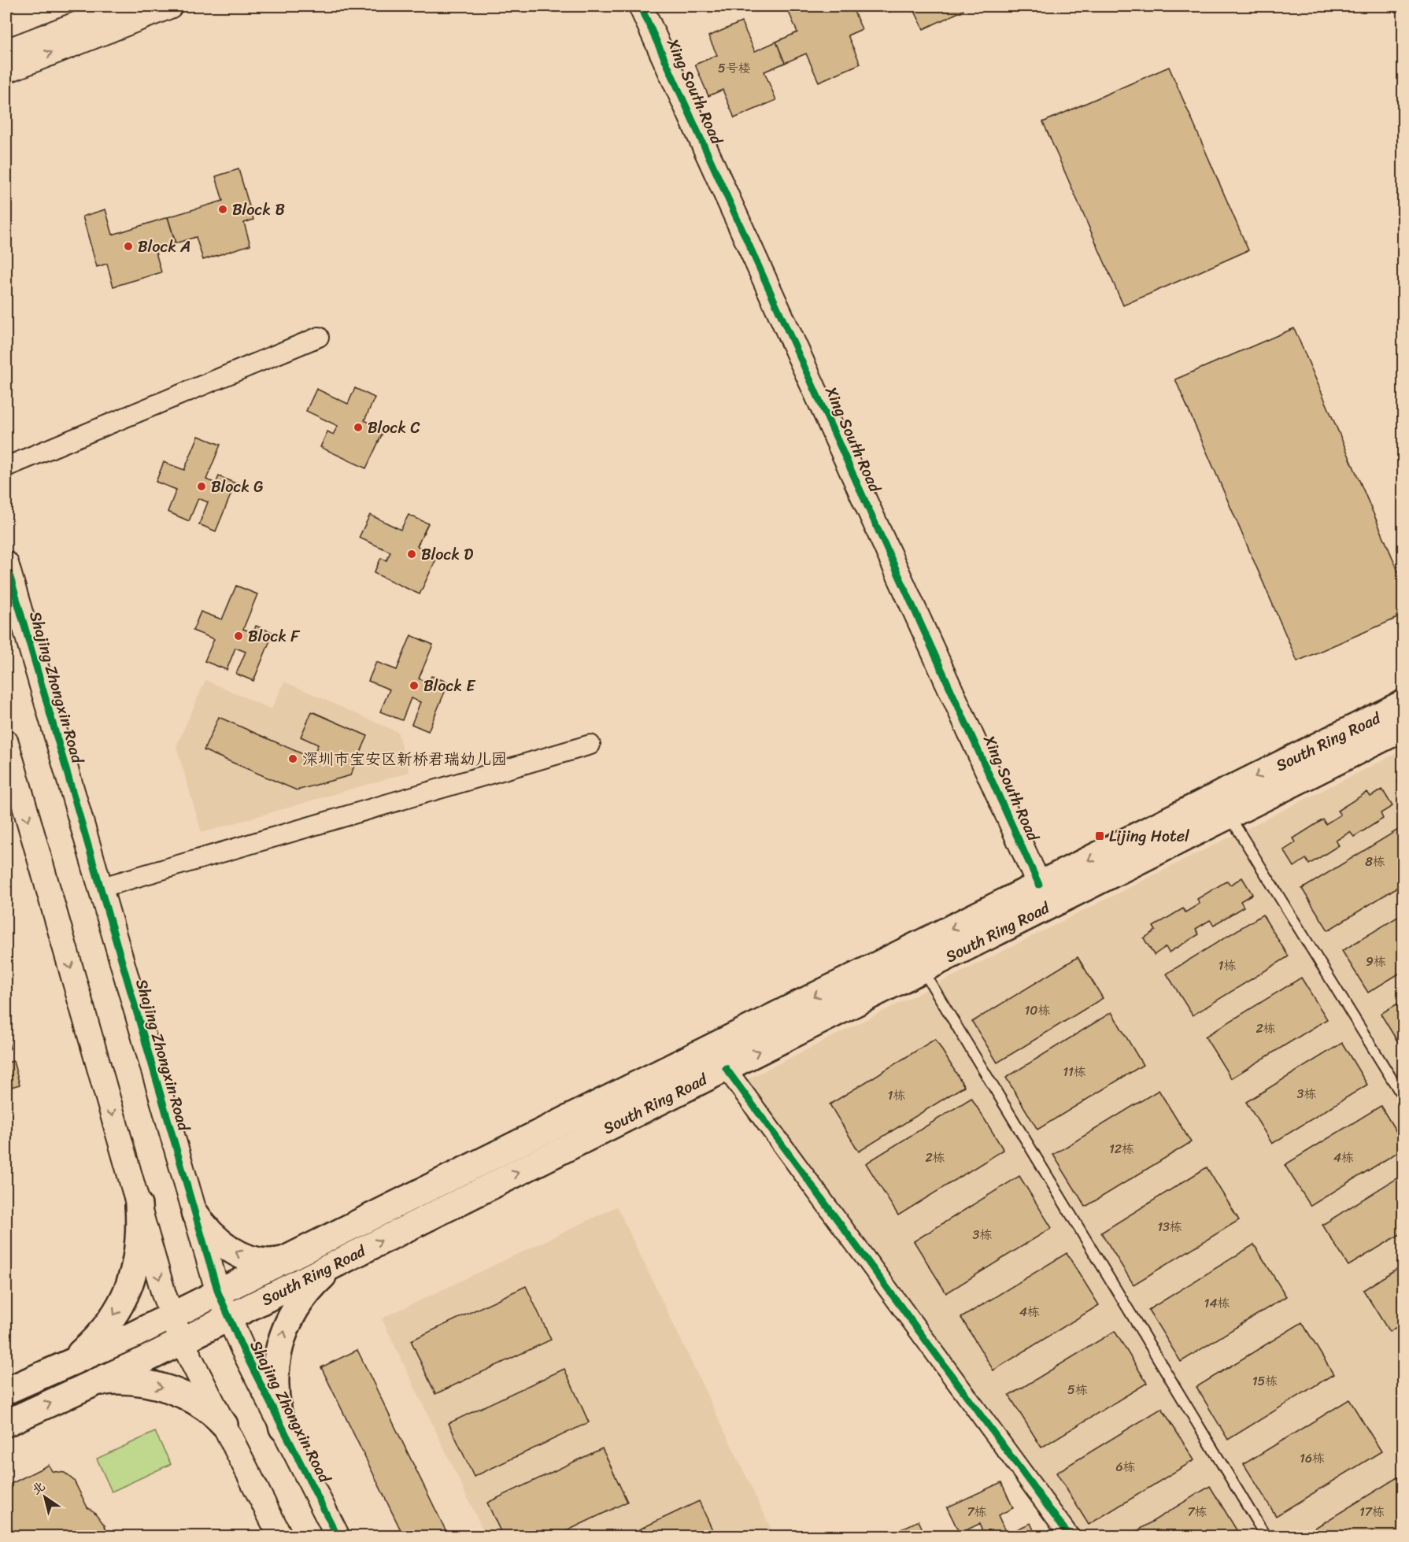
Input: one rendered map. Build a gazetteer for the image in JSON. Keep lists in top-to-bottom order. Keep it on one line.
{"streets":{"main road":["South Ring Road"],"street":["Xing South Road","Shajing Zhongxin Road"]},"crossings":[["Xing South Road","South Ring Road"],["Shajing Zhongxin Road","South Ring Road"]],"places":{"other":["Block B","Block A","Block C","Block G","Block D","Block F","Block E","深圳市宝安区新桥君瑞幼儿园"],"transit":["Lijing Hotel"]},"house_numbers":["5号楼","8栋","9栋","1栋","10栋","2栋","11栋","3栋","1栋","12栋","2栋","4栋","13栋","3栋","14栋","4栋","15栋","5栋","16栋","6栋","7栋","7栋","17栋"],"north":"top left"}
